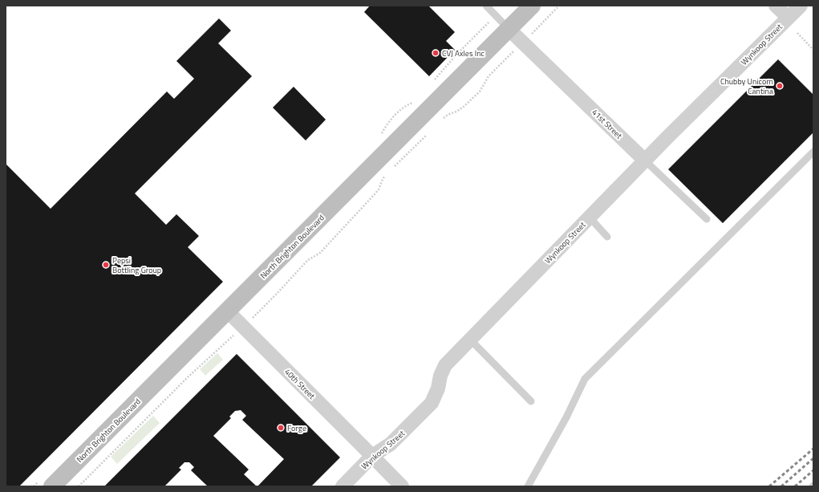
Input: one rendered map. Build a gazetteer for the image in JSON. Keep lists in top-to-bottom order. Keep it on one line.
{"streets":{"main road":["North Brighton Boulevard"],"street":["Wynkoop Street","41st Street","40th Street"]},"crossings":[["Wynkoop Street","41st Street"],["Wynkoop Street","40th Street"],["41st Street","North Brighton Boulevard"],["North Brighton Boulevard","40th Street"]],"places":["CVJ Axles Inc","Chubby Unicorn Cantina","Pepsi Bottling Group","Forge"]}
